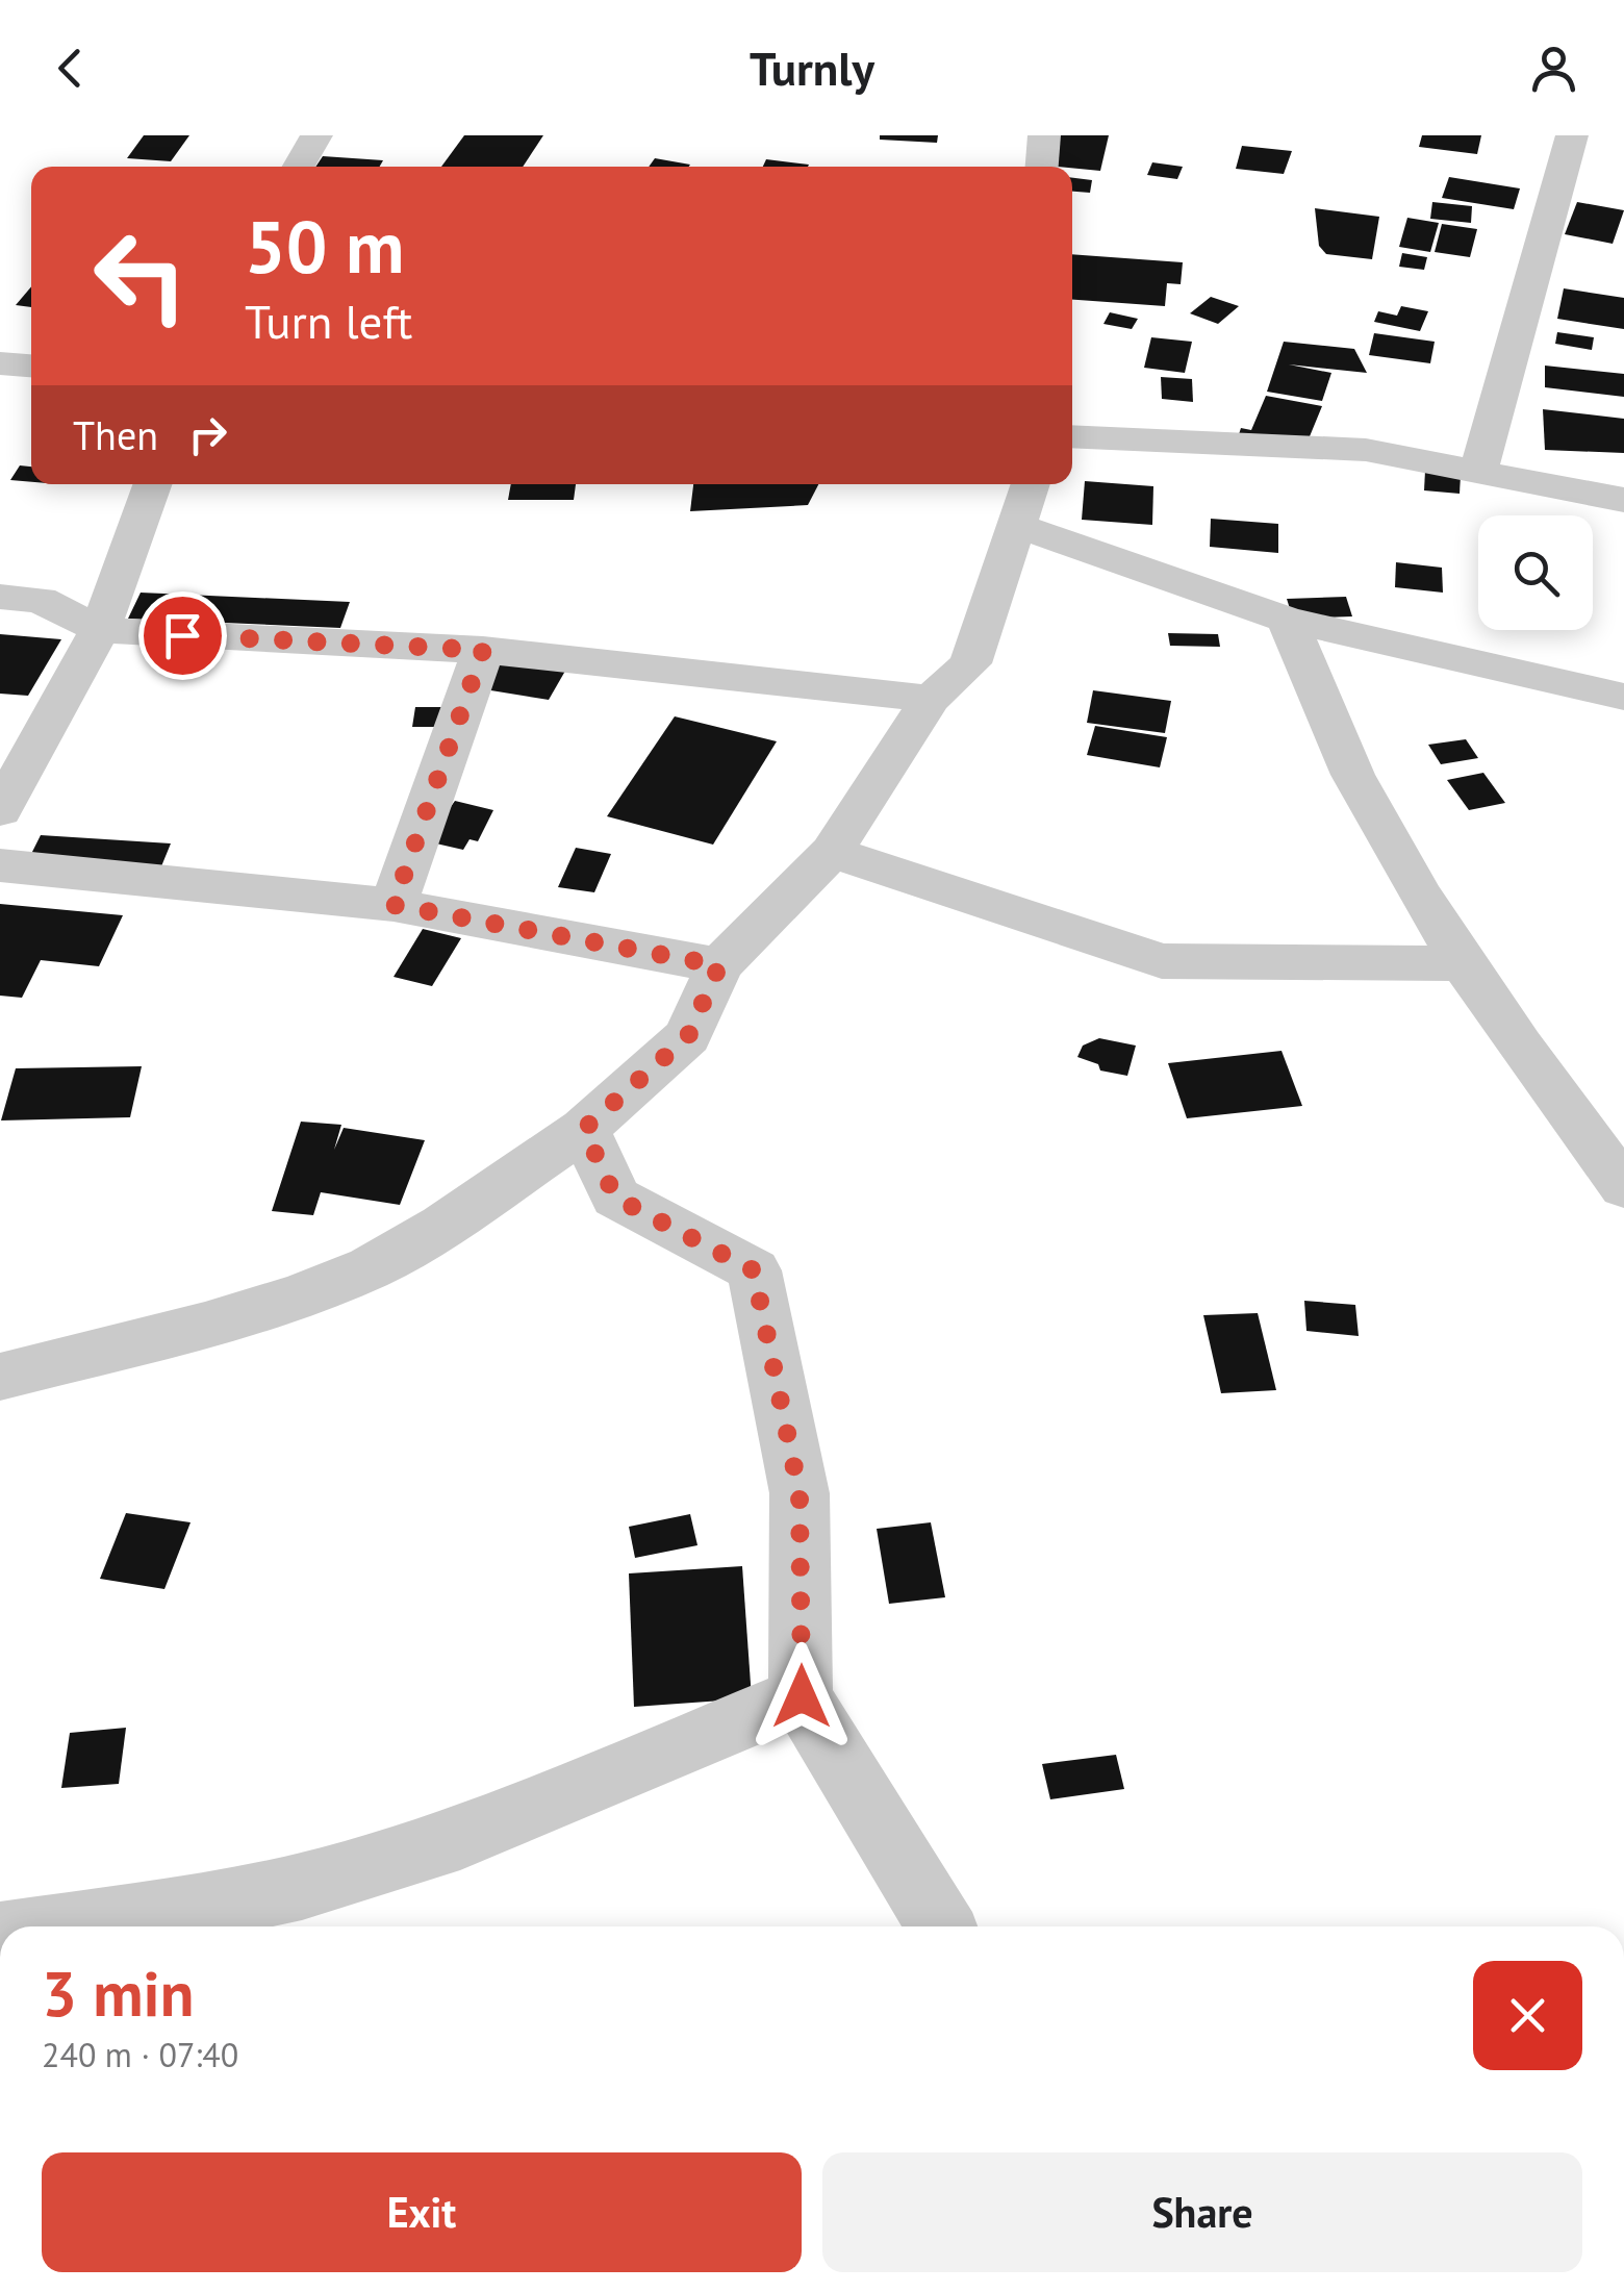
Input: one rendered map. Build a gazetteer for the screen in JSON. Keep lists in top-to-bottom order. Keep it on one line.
{"page":{"header":"Turnly","turn":["50 m","Turn left"],"then":"Then","heading":["3 min","240 m · 07:40"],"buttons":["Exit","Share"]}}
